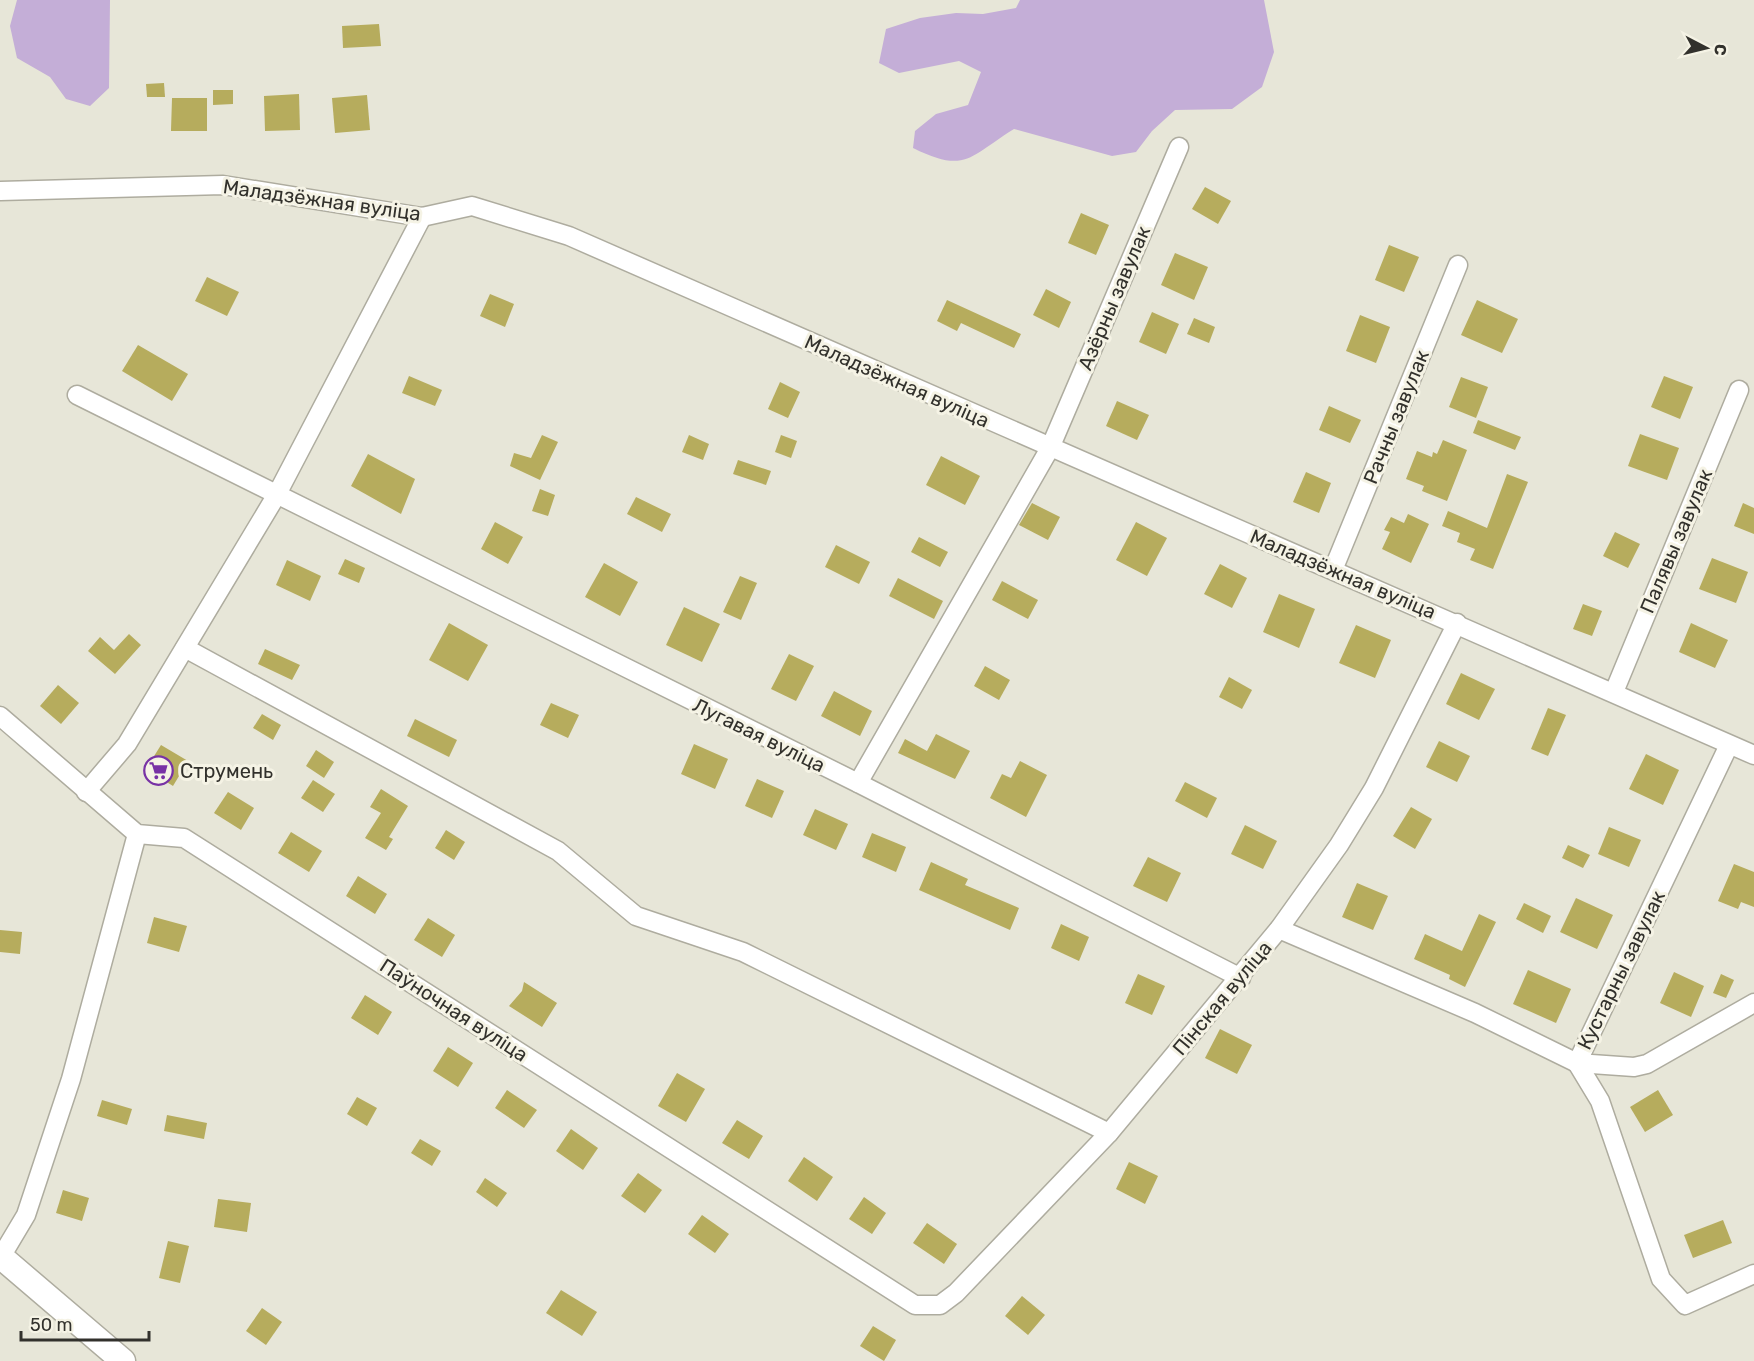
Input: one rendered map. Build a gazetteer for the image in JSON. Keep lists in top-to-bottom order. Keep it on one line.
{"streets":{"street":["Маладзёжная вуліца","Азёрны завулак","Рачны завулак","Палявы завулак","Лугавая вуліца","Кустарны завулак","Пінская вуліца","Паўночная вуліца"]},"crossings":[["Маладзёжная вуліца","Азёрны завулак"],["Маладзёжная вуліца","Рачны завулак"],["Маладзёжная вуліца","Палявы завулак"],["Маладзёжная вуліца","Кустарны завулак"],["Маладзёжная вуліца","Пінская вуліца"],["Азёрны завулак","Лугавая вуліца"],["Лугавая вуліца","Пінская вуліца"],["Кустарны завулак","Пінская вуліца"],["Пінская вуліца","Паўночная вуліца"]],"places":{"supermarket":["Струмень"]},"scale_bar":"50 m","north":"right"}
